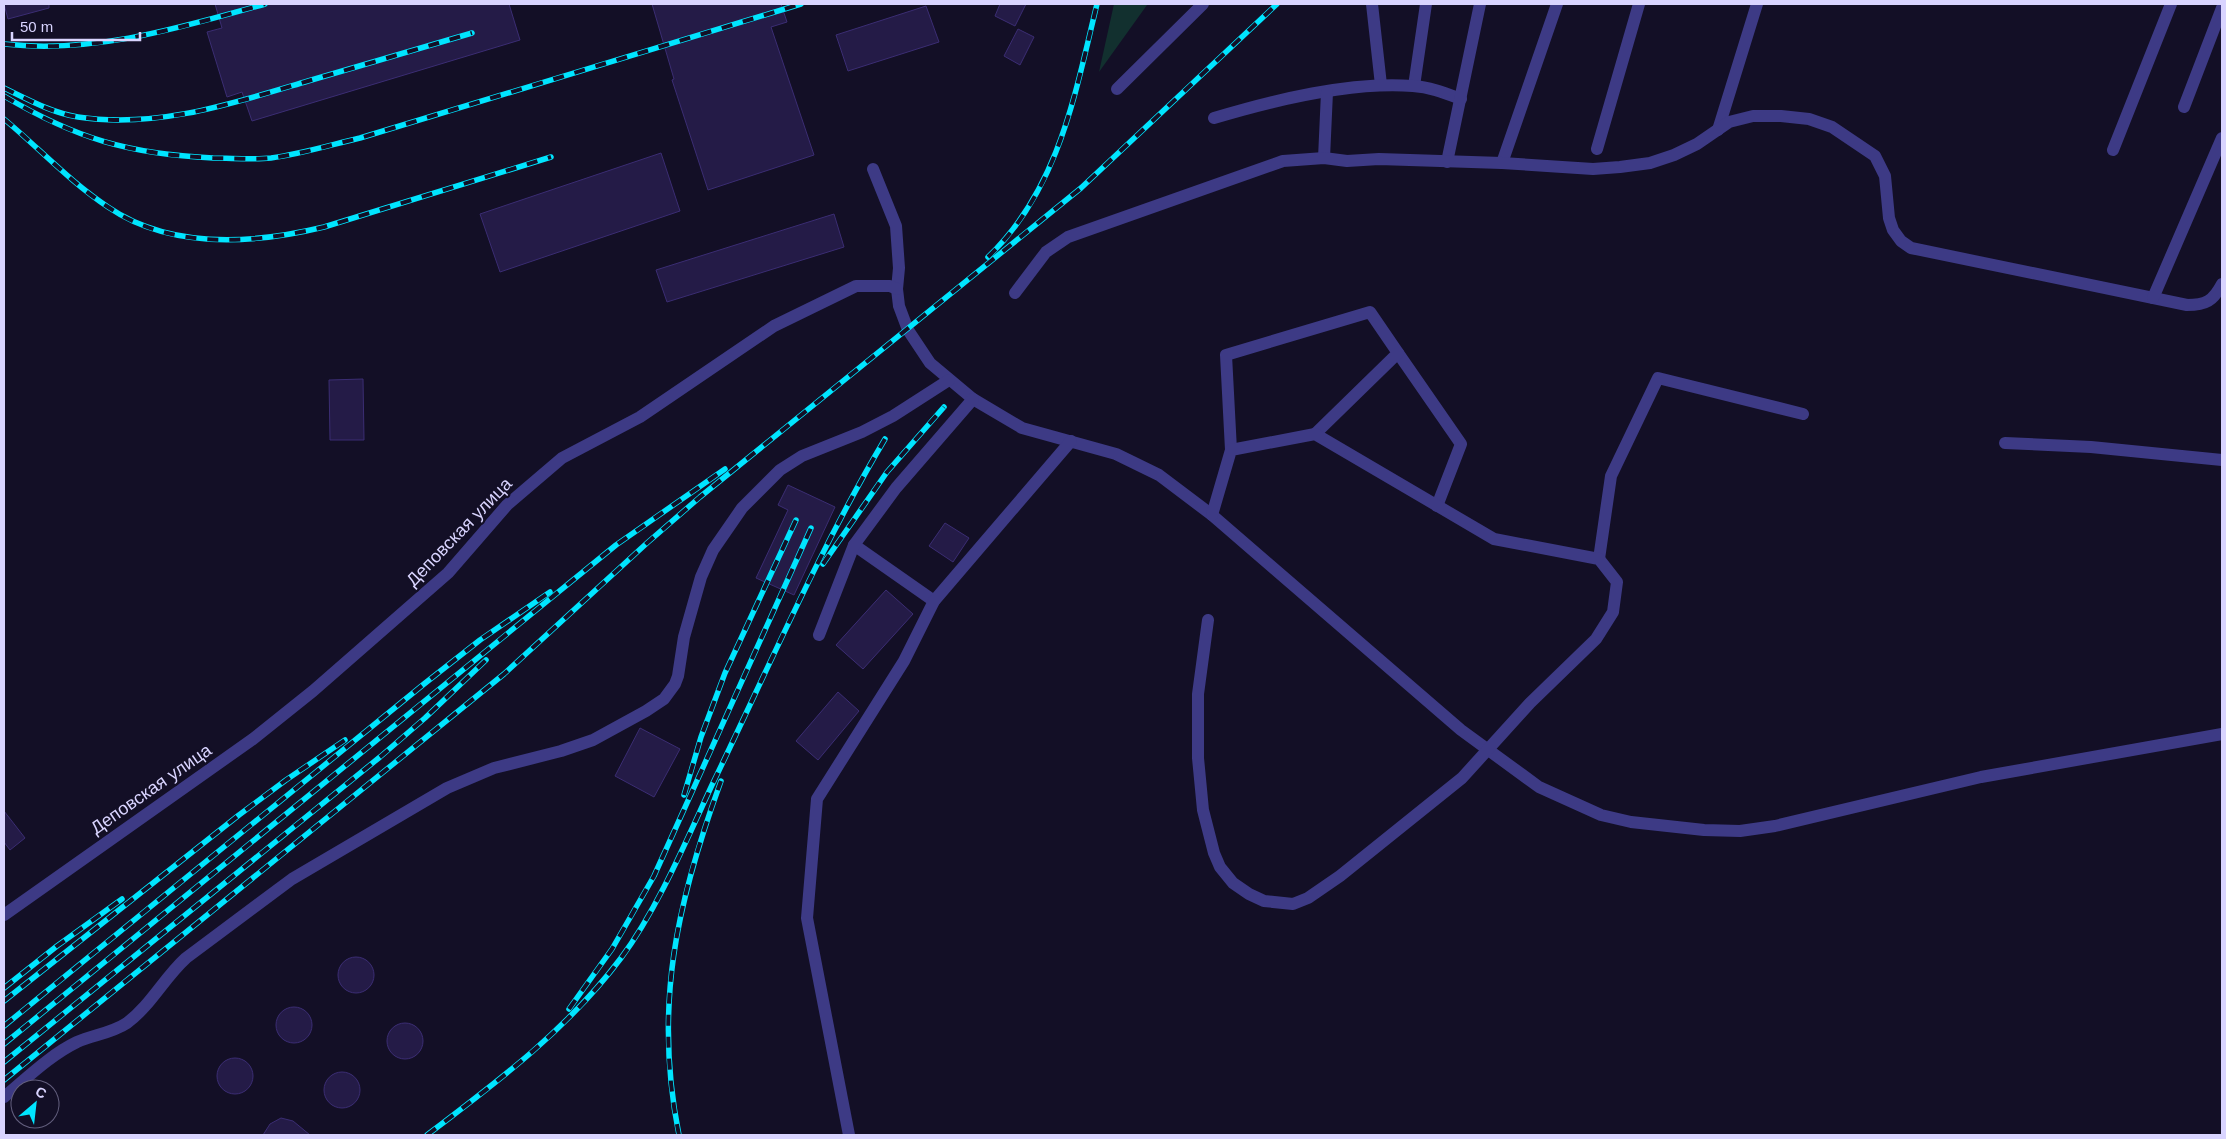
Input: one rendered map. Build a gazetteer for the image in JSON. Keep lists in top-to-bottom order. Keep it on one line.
{"streets":{"street":["Деповская улица"]},"scale_bar":"50 m","north":"top right"}
